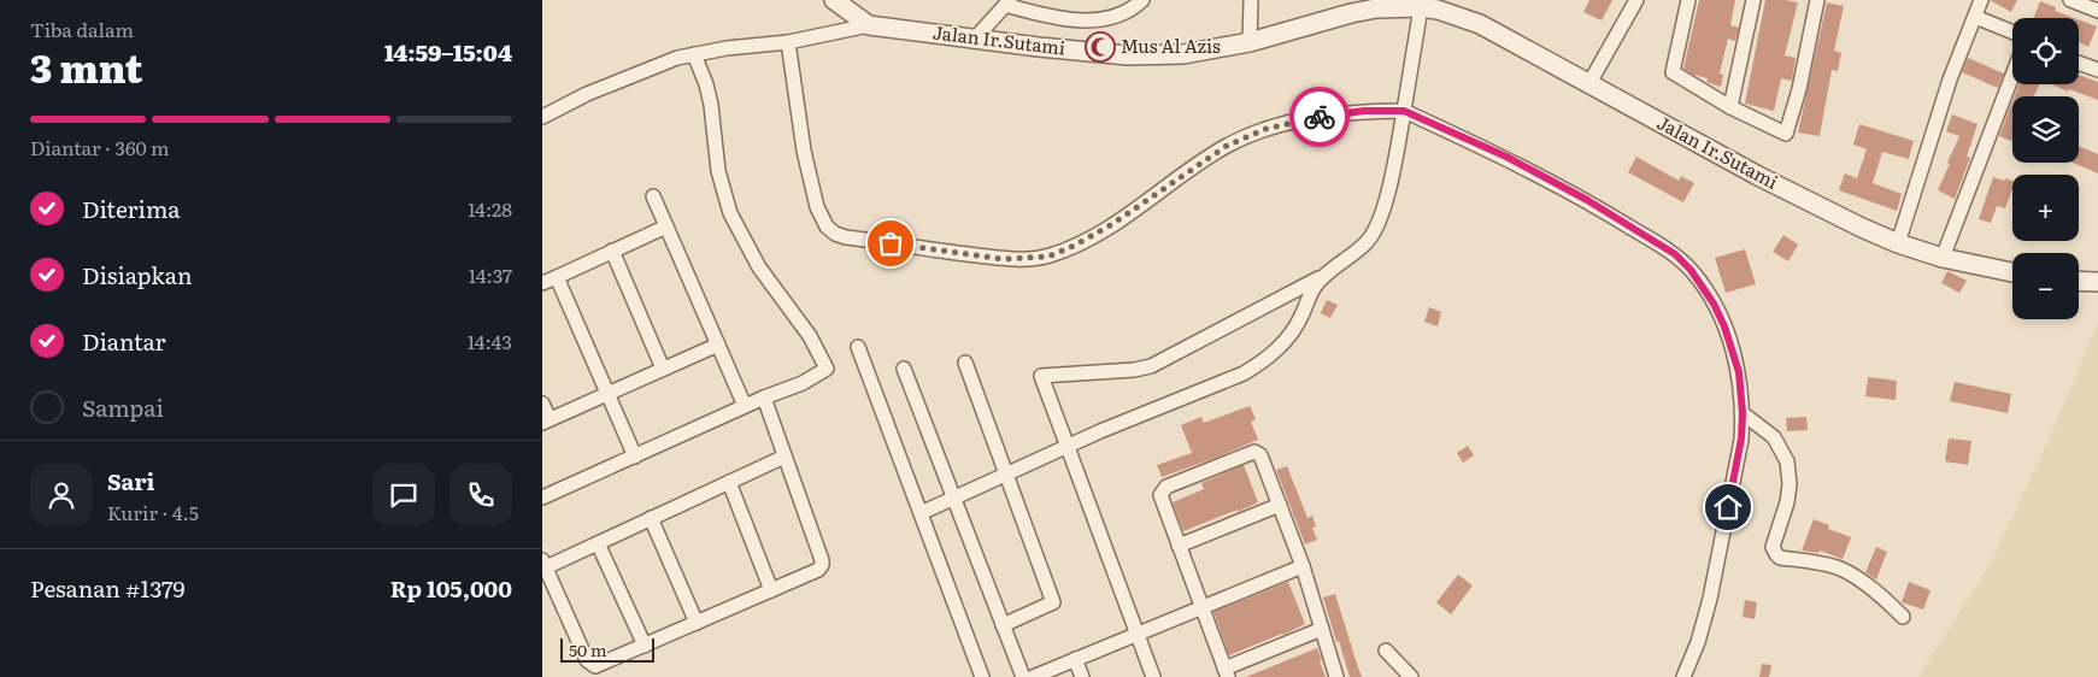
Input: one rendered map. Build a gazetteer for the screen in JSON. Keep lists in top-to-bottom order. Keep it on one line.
{"streets":{"street":["Jalan Ir.Sutami"]},"places":{"mosque":["Mus Al Azis"]},"scale_bar":"50 m","page":{"heading":["3 mnt","Tiba dalam","14:59–15:04"],"panel":["Sari","Kurir · 4.5","Pesanan #1379","Rp 105,000"],"map_buttons":["+","−"],"bar":"Diantar · 360 m","list":[["Diterima","14:28"],["Disiapkan","14:37"],["Diantar","14:43"],"Sampai"],"scale":"50 m"}}
